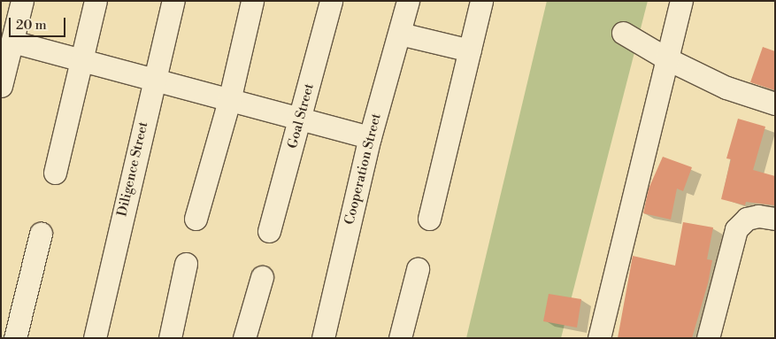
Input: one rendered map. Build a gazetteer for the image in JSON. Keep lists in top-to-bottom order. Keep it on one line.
{"streets":{"street":["Goal Street","Diligence Street","Cooperation Street"]},"scale_bar":"20 m"}
